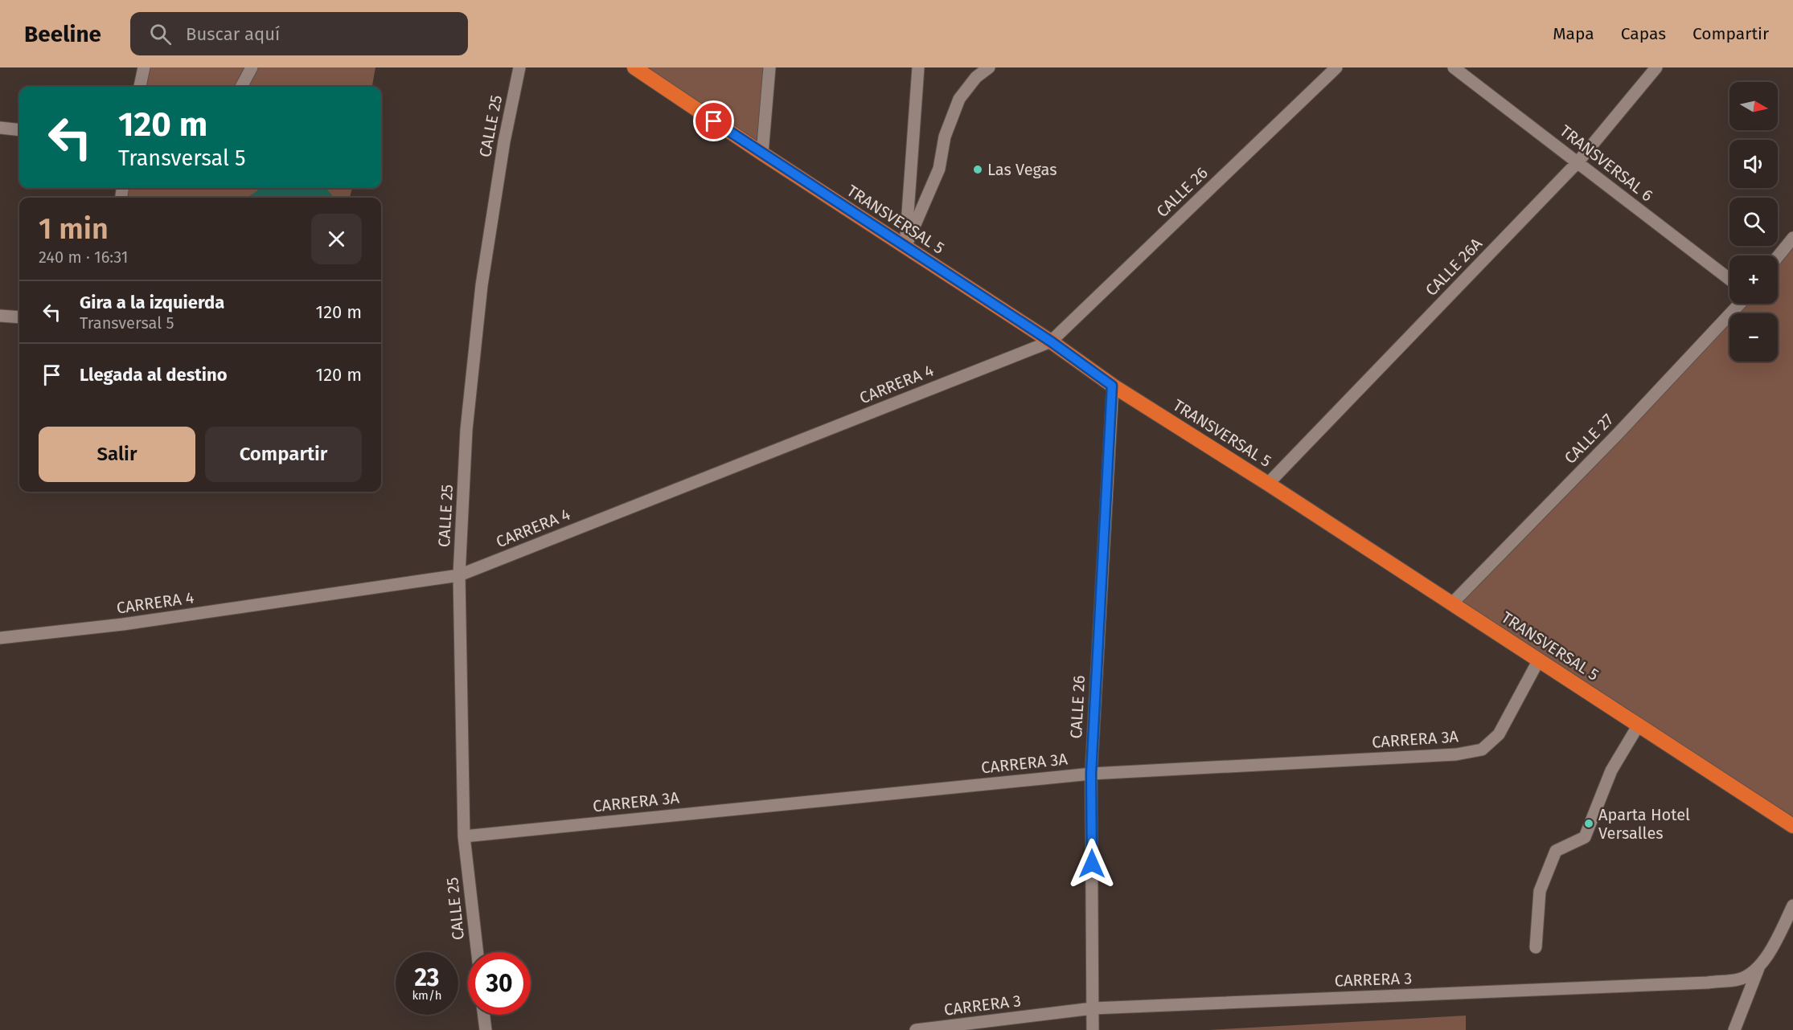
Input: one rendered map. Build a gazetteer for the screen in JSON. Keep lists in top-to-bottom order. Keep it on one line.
{"streets":{"highway":["TRANSVERSAL 5"],"street":["CALLE 25","TRANSVERSAL 6","CALLE 26","CALLE 26A","CARRERA 4","CALLE 27","CARRERA 3A","CARRERA 3"]},"crossings":[["CALLE 25","CARRERA 4"],["CALLE 25","CARRERA 3A"],["TRANSVERSAL 6","CALLE 26A"],["CALLE 26","TRANSVERSAL 5"],["CALLE 26","CARRERA 4"],["CALLE 26","CARRERA 3A"],["CALLE 26","CARRERA 3"],["TRANSVERSAL 5","CALLE 26A"],["TRANSVERSAL 5","CARRERA 4"],["TRANSVERSAL 5","CALLE 27"],["TRANSVERSAL 5","CARRERA 3A"]],"places":["Las Vegas","Aparta Hotel Versalles"],"north":"right","page":{"header":"Beeline","search":"Buscar aquí","nav":["Mapa","Capas","Compartir"],"map_buttons":["+","−"],"turn":["120 m","Transversal 5"],"heading":["1 min","240 m · 16:31"],"list":[{"name":"Gira a la izquierda","note":"Transversal 5","value":"120 m"},{"name":"Llegada al destino","value":"120 m"}],"buttons":["Salir","Compartir"],"speed":"23 km/h","limit":"30"}}
